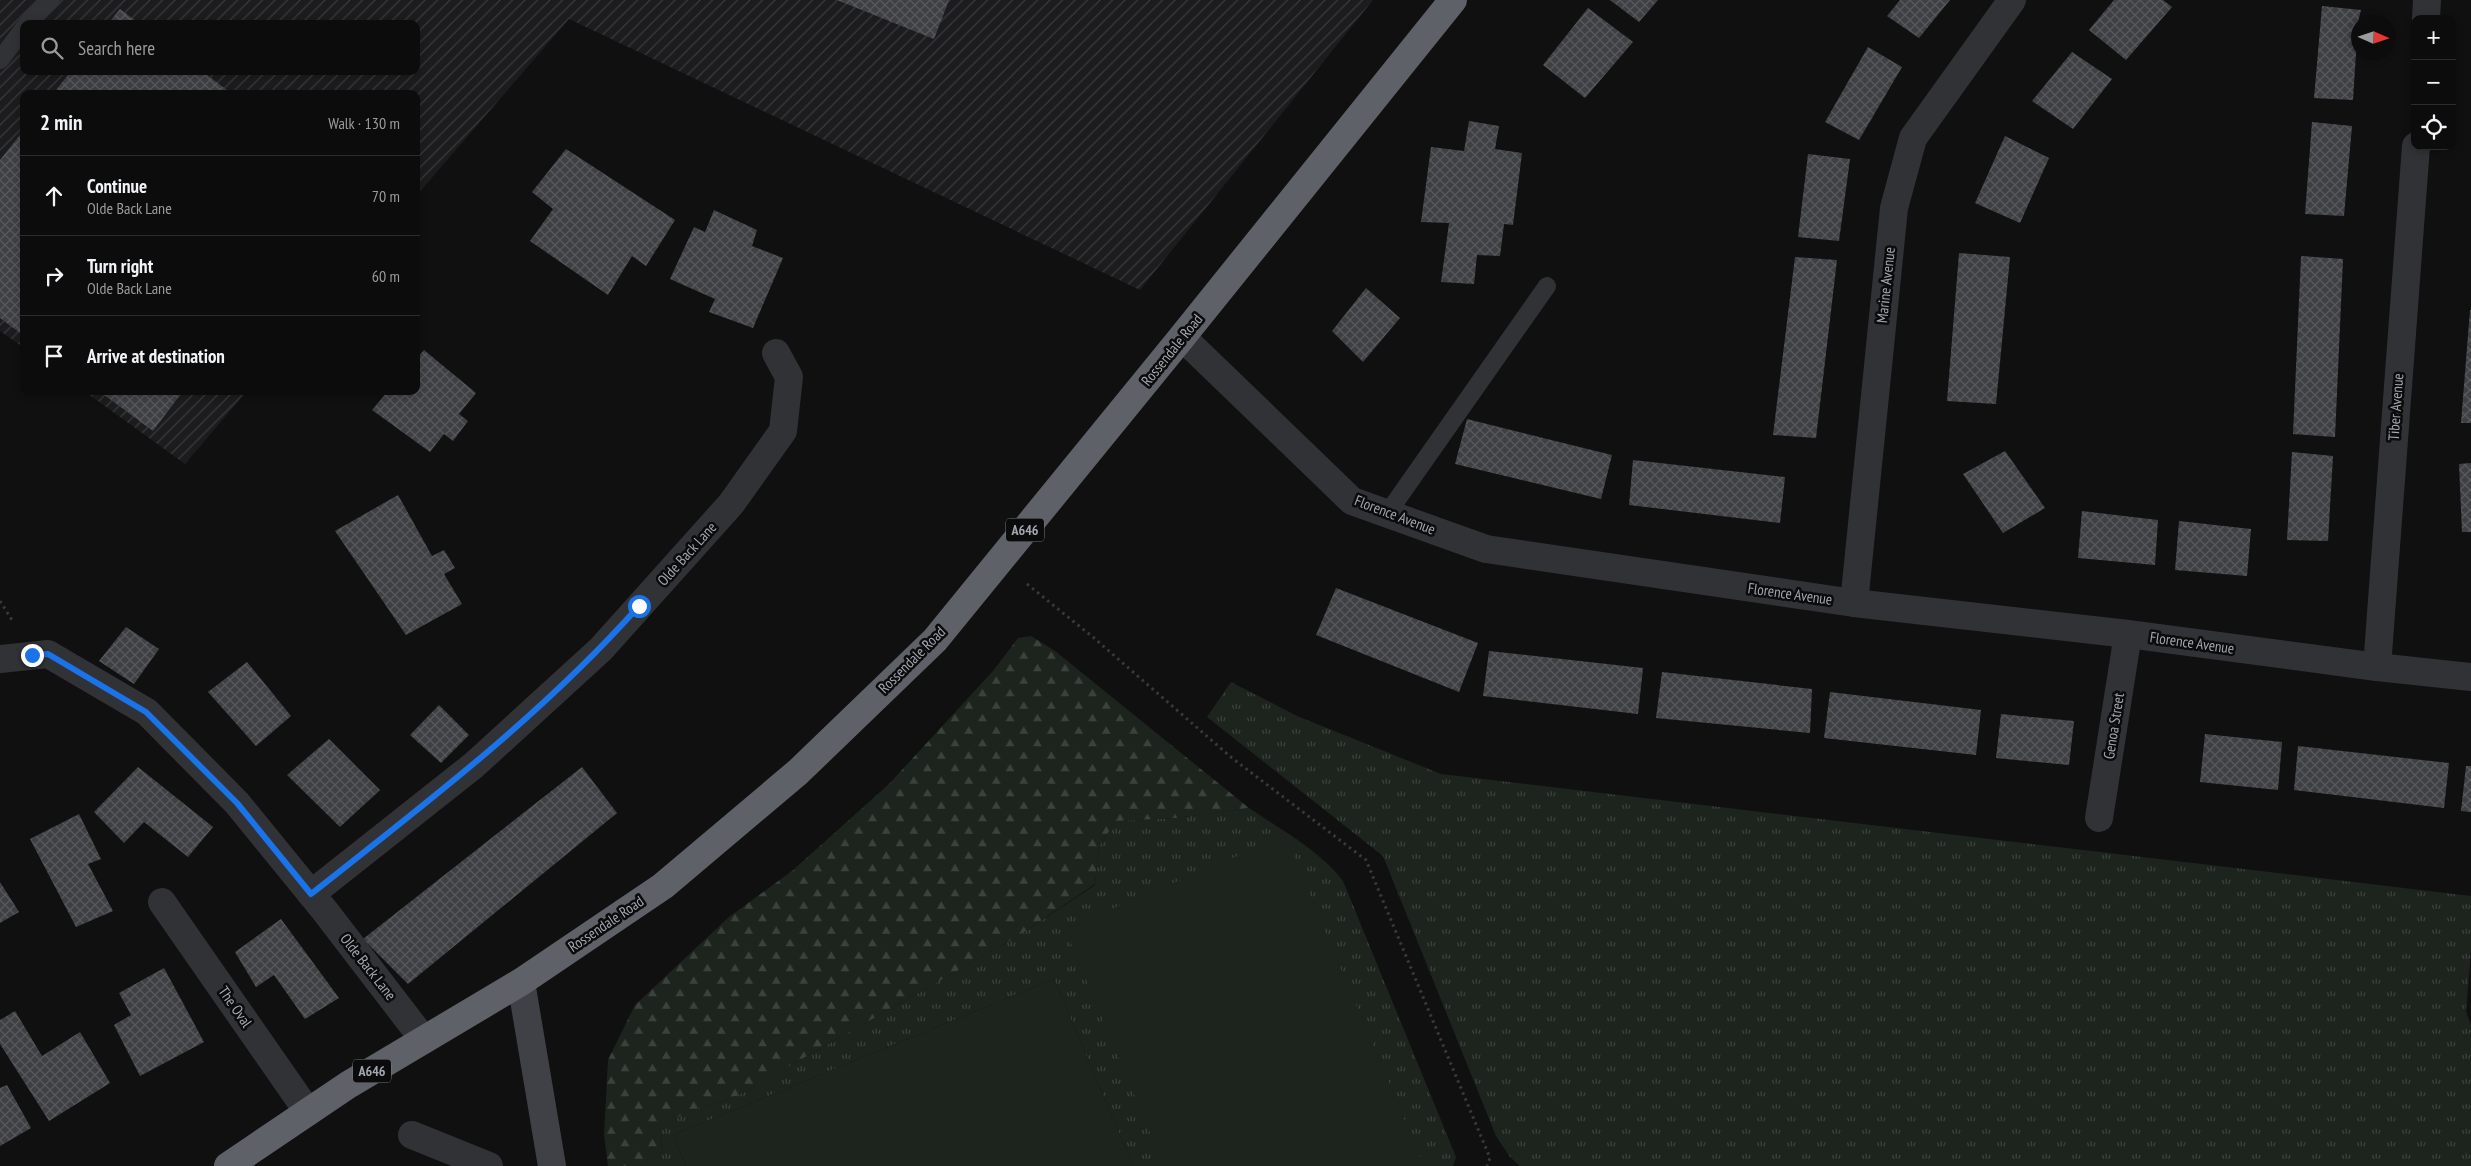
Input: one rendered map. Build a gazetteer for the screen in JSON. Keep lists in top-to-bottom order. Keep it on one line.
{"streets":{"highway":["Rossendale Road","A646"],"street":["Marine Avenue","Tiber Avenue","Florence Avenue","Olde Back Lane","Genoa Street","The Oval"]},"crossings":[["Marine Avenue","Florence Avenue"],["Rossendale Road","Florence Avenue"],["Rossendale Road","Olde Back Lane"],["Rossendale Road","The Oval"],["Tiber Avenue","Florence Avenue"],["Florence Avenue","Genoa Street"]],"north":"right","page":{"map_buttons":["+","−"],"search":"Search here","heading":["2 min","Walk · 130 m"],"list":[["Continue","Olde Back Lane","70 m"],["Turn right","Olde Back Lane","60 m"],"Arrive at destination"]}}
